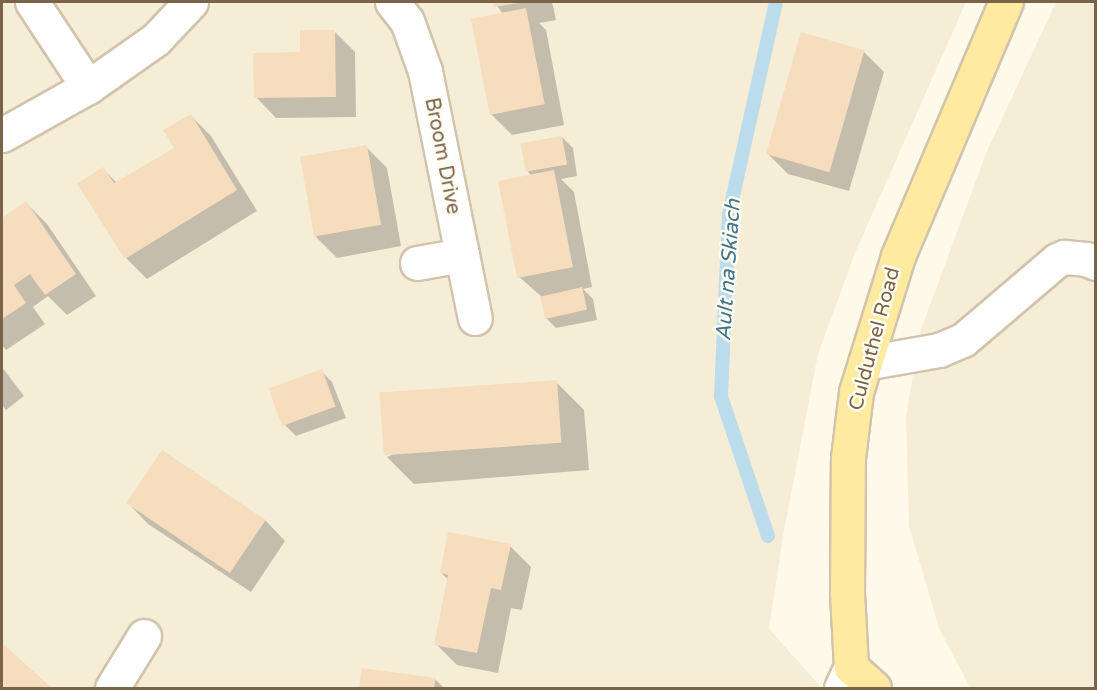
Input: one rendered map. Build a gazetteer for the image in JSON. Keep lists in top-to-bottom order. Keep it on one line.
{"streets":{"main road":["Culduthel Road"],"street":["Broom Drive"]},"water":["Ault na Skiach"]}
